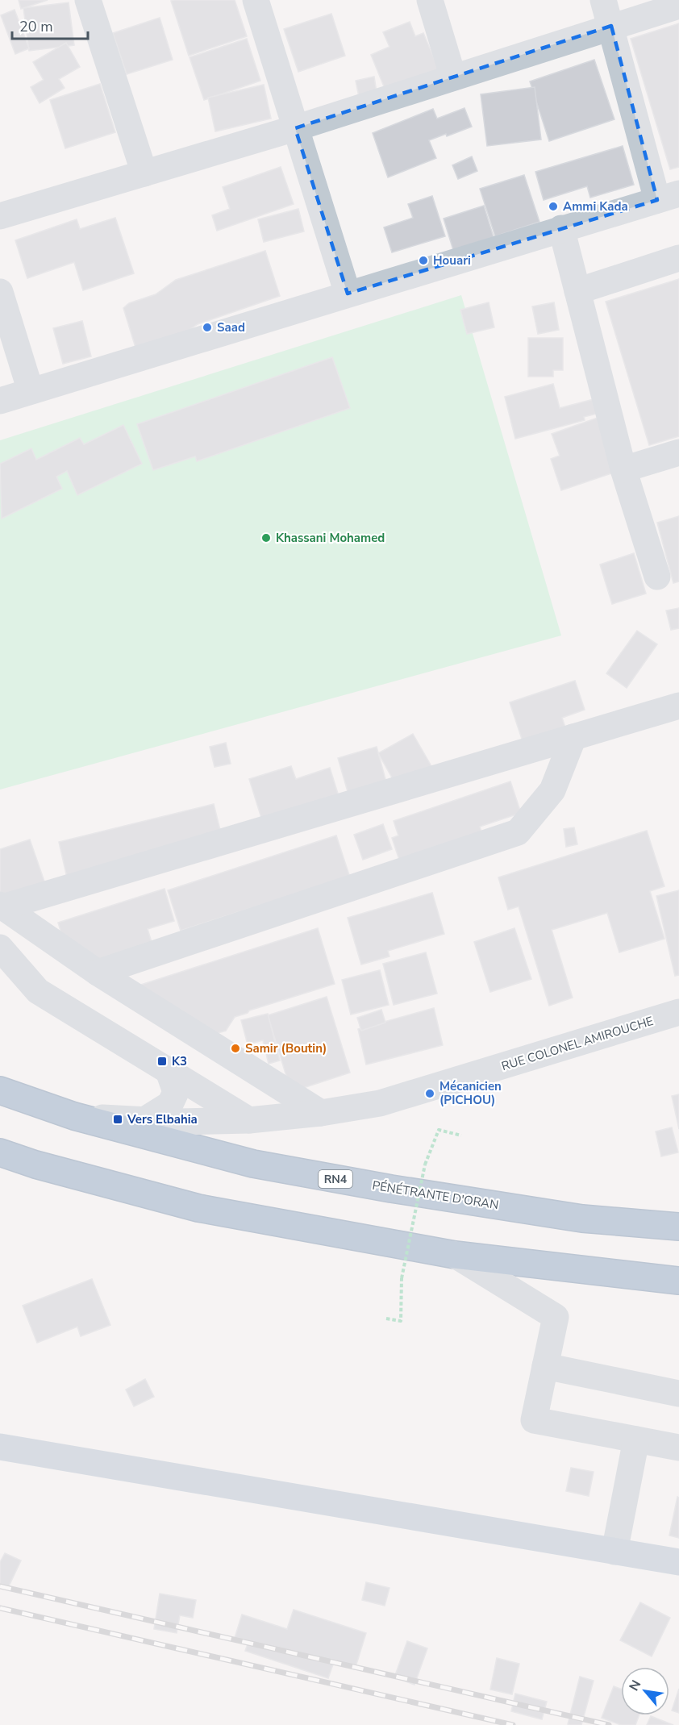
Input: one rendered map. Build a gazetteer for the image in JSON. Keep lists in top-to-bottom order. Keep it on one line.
{"streets":{"highway":["RN4","PÉNÉTRANTE D'ORAN"],"street":["RUE COLONEL AMIROUCHE"]},"crossings":[["RUE COLONEL AMIROUCHE","PÉNÉTRANTE D'ORAN"]],"places":{"other":["Ammi Kada","Houari","Saad","Khassani Mohamed","Samir (Boutin)","Mécanicien (PICHOU)"],"transit":["K3","Vers Elbahia"]},"scale_bar":"20 m","north":"top left"}
